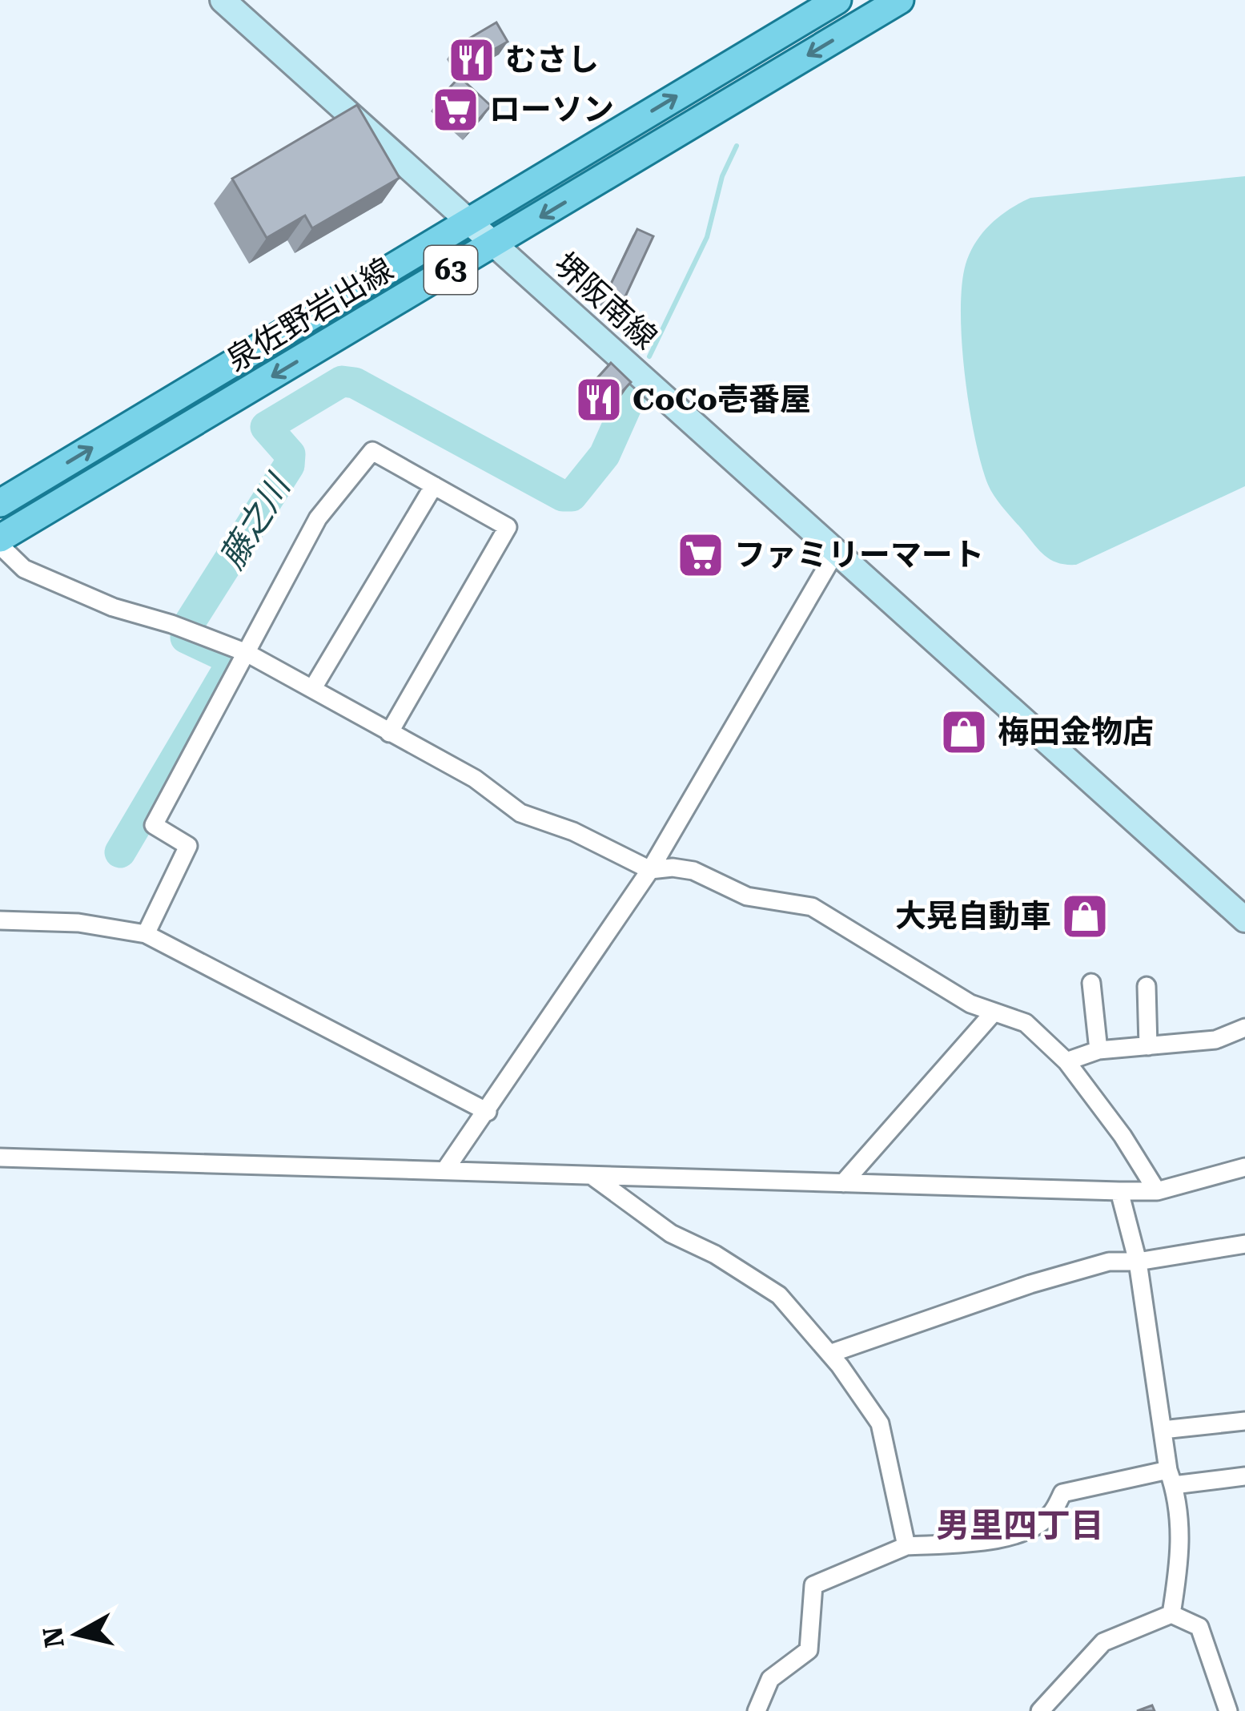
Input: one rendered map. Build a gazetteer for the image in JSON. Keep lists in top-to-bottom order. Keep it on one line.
{"streets":{"main road":["63","堺阪南線","泉佐野岩出線"]},"crossings":[["堺阪南線","泉佐野岩出線"]],"districts":["男里四丁目"],"water":["藤之川"],"places":{"restaurant":["むさし","CoCo壱番屋"],"supermarket":["ローソン","ファミリーマート"],"shop":["梅田金物店","大晃自動車"]},"north":"left"}
